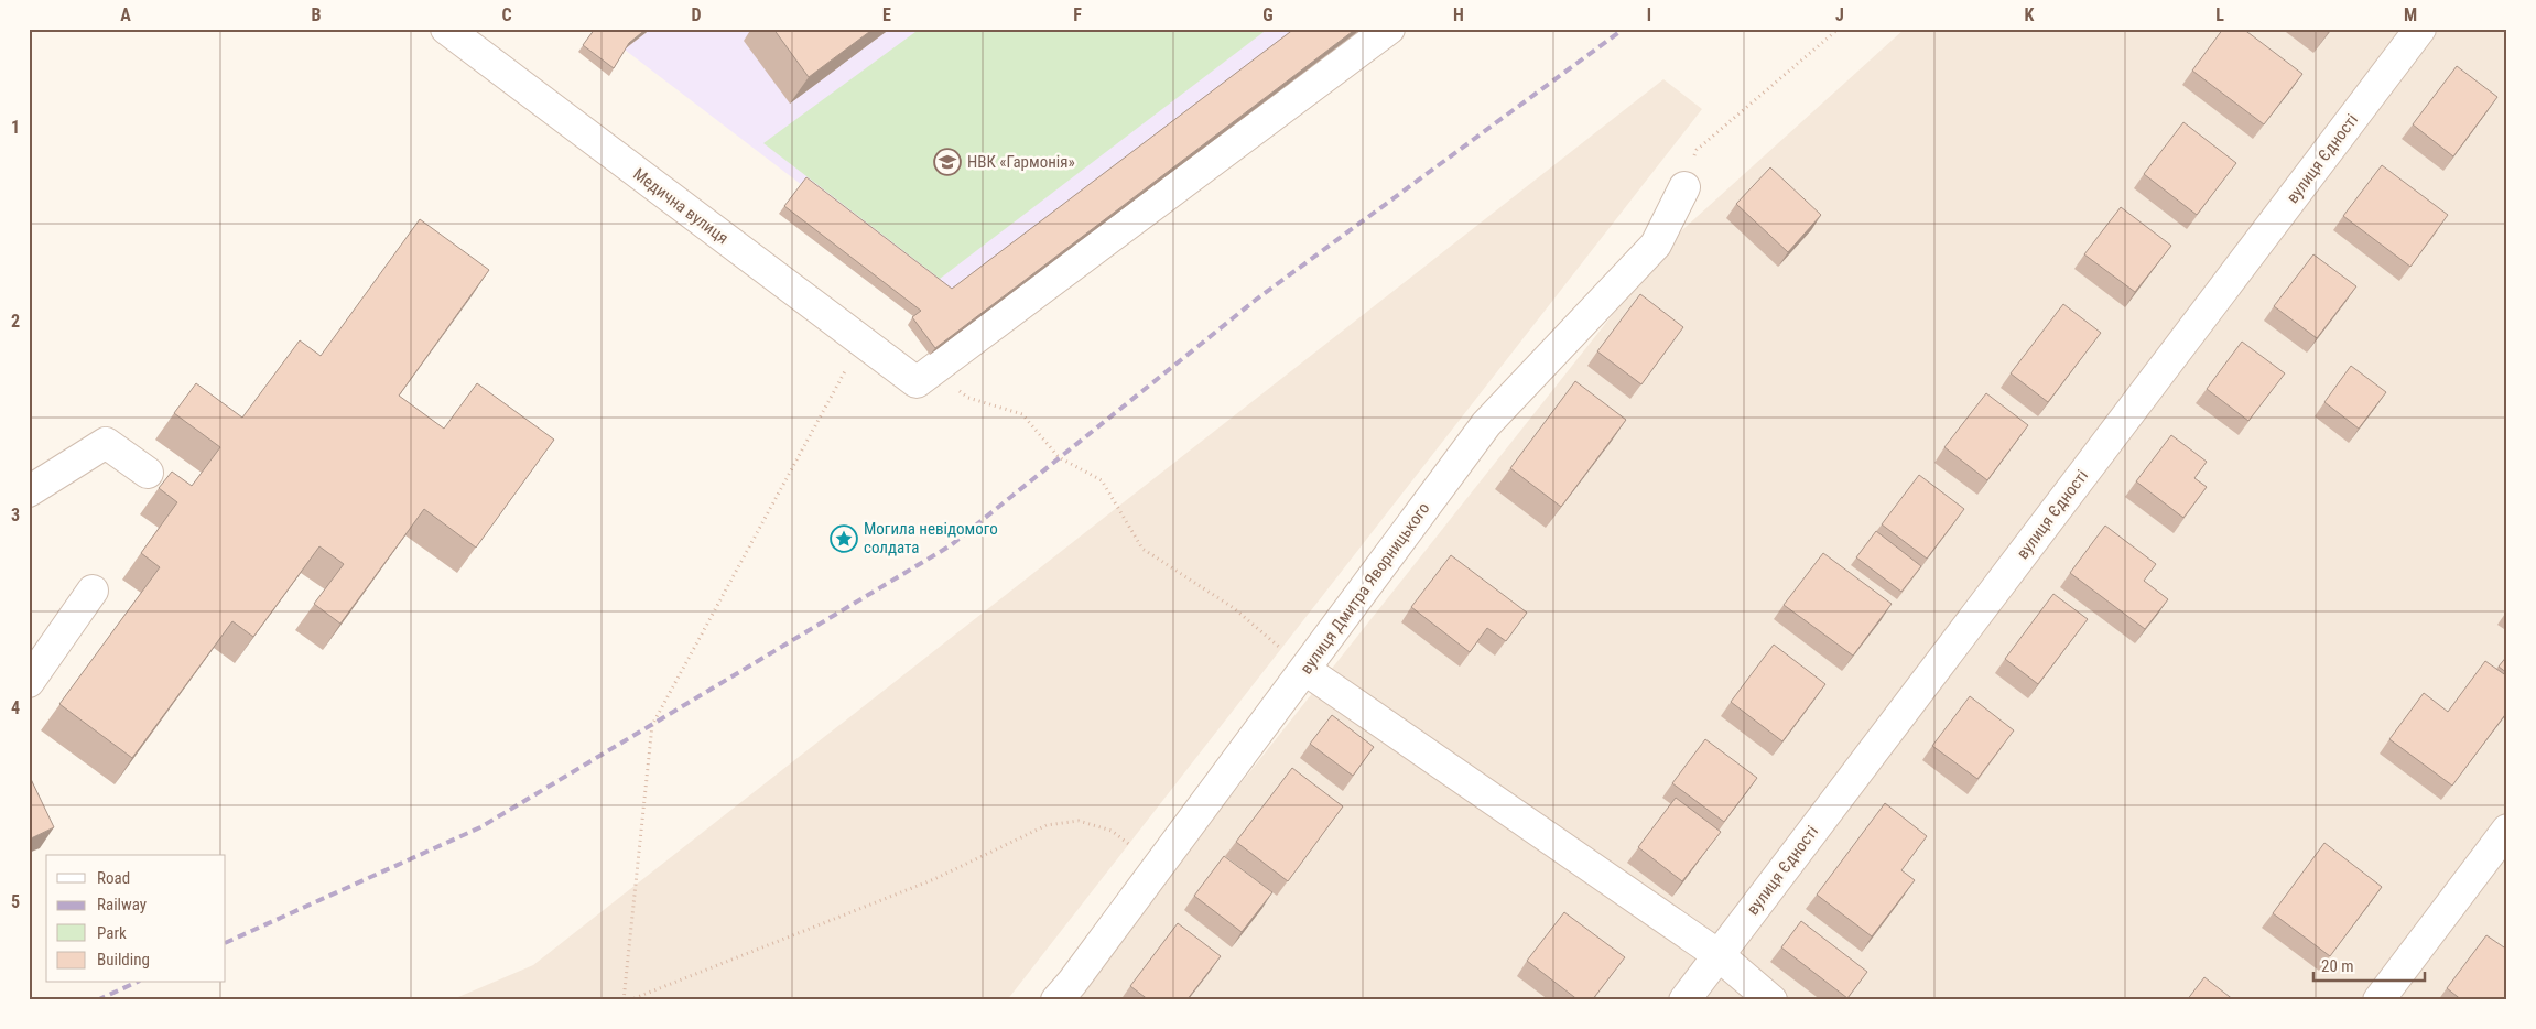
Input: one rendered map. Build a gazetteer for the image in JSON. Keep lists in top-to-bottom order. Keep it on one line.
{"streets":{"street":["вулиця Єдності","Медична вулиця","вулиця Дмитра Яворницького"]},"places":{"school or university":["НВК «Гармонія»"],"place":["Могила невідомого солдата"]},"legend":["Road","Railway","Park","Building"],"scale_bar":"20 m","grid":{"columns":["A","B","C","D","E","F","G","H","I","J","K","L","M"],"rows":["1","2","3","4","5"]}}
